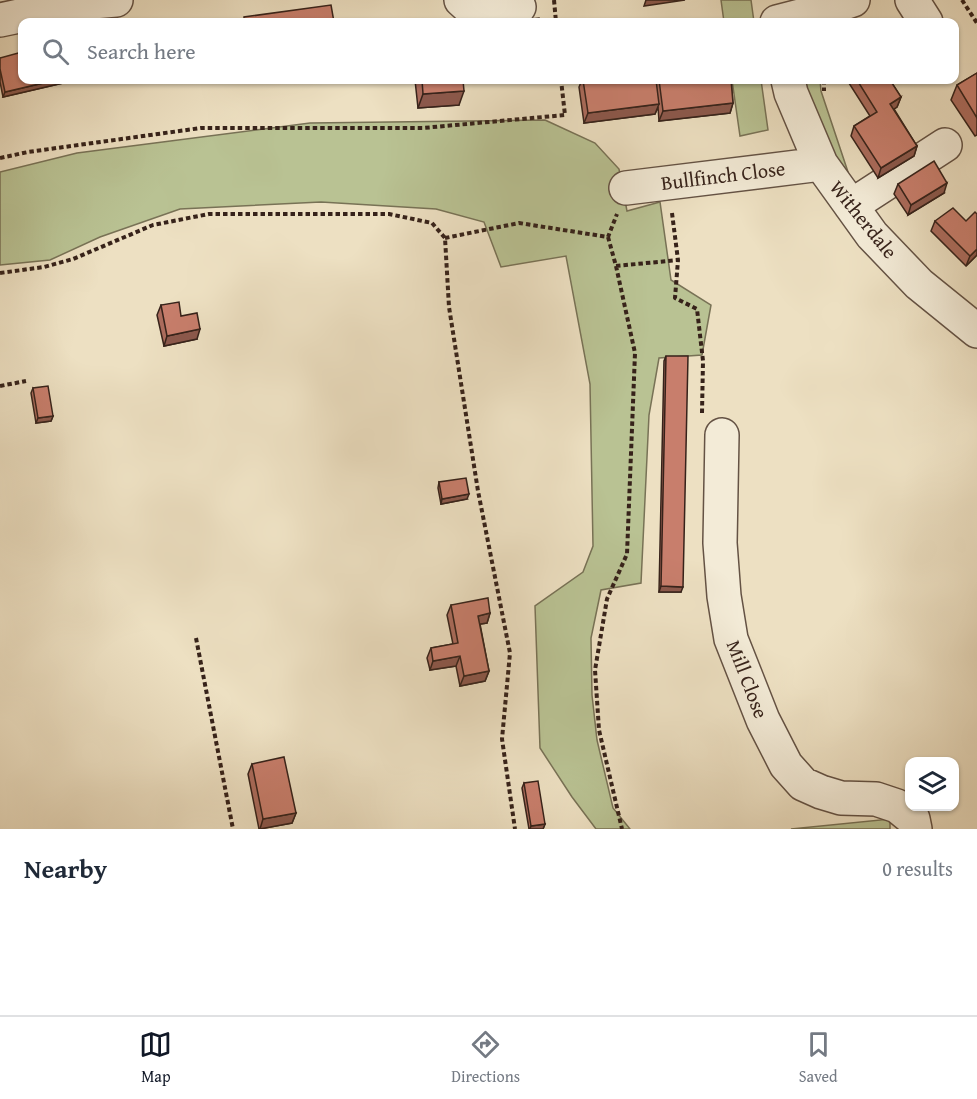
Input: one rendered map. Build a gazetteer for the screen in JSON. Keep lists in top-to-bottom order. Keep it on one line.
{"streets":{"street":["Bullfinch Close","Witherdale","Mill Close"]},"crossings":[["Bullfinch Close","Witherdale"]],"page":{"search":"Search here","heading":["Nearby","0 results"],"nav":["Map","Directions","Saved"]}}
